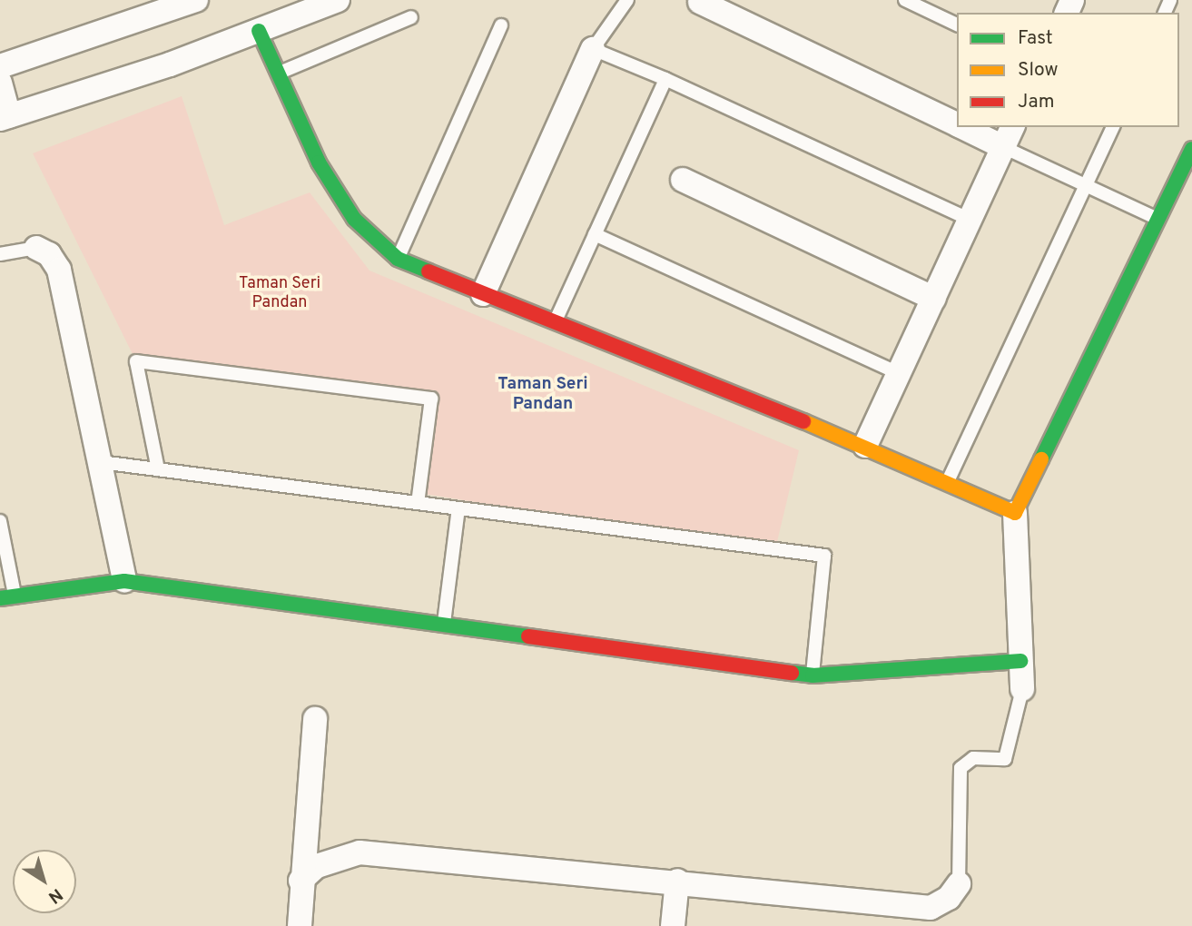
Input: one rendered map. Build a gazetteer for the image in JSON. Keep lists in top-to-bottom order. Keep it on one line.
{"districts":["Taman Seri Pandan"],"parks":["Taman Seri Pandan"],"legend":["Fast","Slow","Jam"],"north":"bottom right"}
